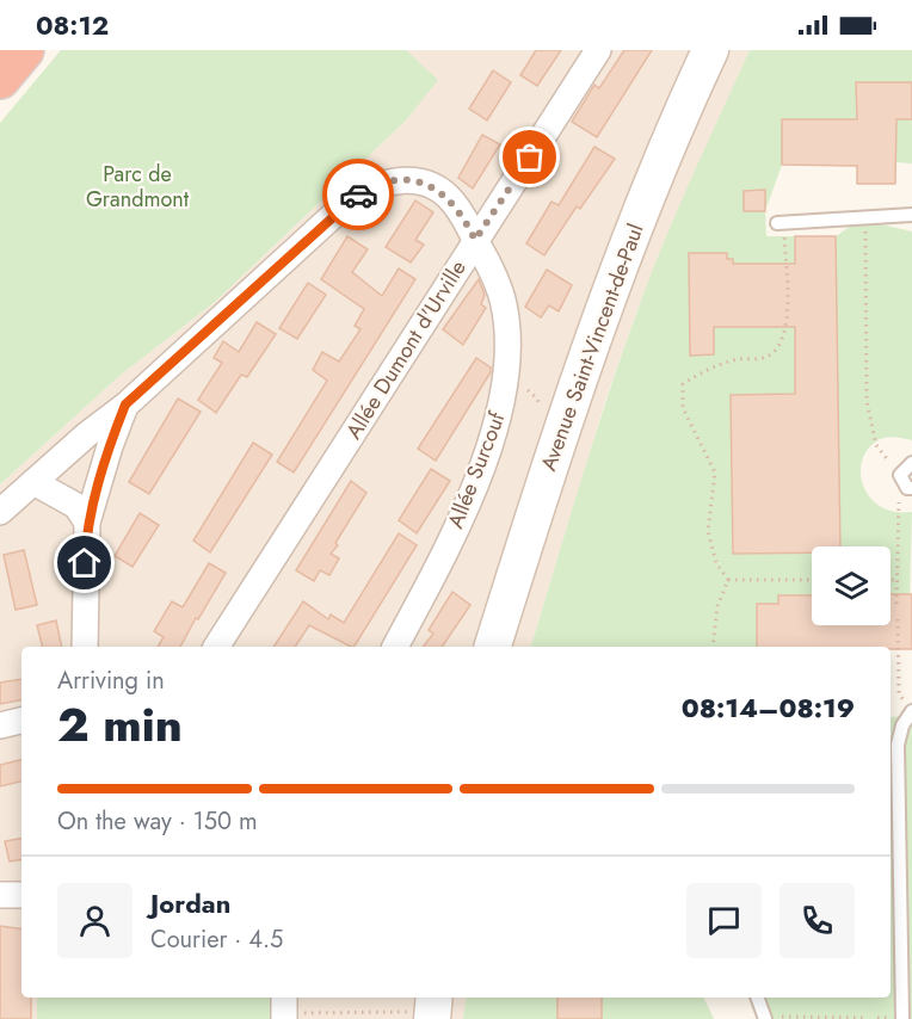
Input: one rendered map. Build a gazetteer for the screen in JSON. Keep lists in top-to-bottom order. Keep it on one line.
{"streets":{"street":["Avenue Saint-Vincent-de-Paul","Allée Dumont d'Urville","Allée Surcouf"]},"crossings":[["Allée Dumont d'Urville","Allée Surcouf"]],"parks":["Parc de Grandmont"],"page":{"status":"08:12","heading":["2 min","Arriving in","08:14–08:19"],"panel":["Jordan","Courier · 4.5"],"bar":"On the way · 150 m"}}
